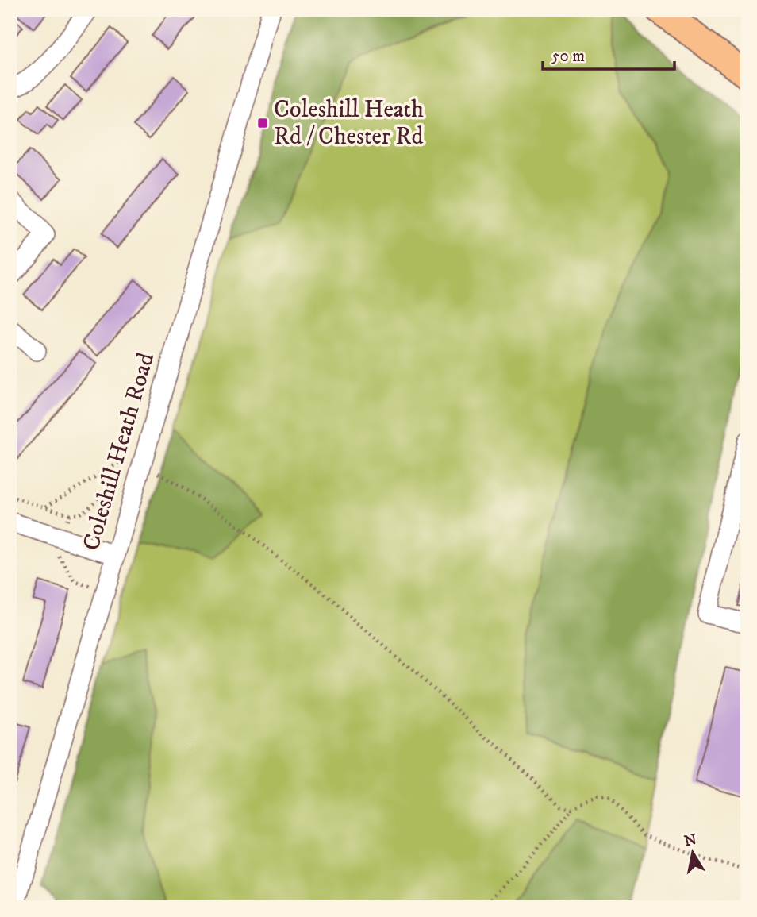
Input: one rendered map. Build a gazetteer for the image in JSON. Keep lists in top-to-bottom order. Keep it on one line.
{"streets":{"street":["Coleshill Heath Road"]},"places":{"transit":["Coleshill Heath Rd / Chester Rd"]},"scale_bar":"50 m","north":"top"}
